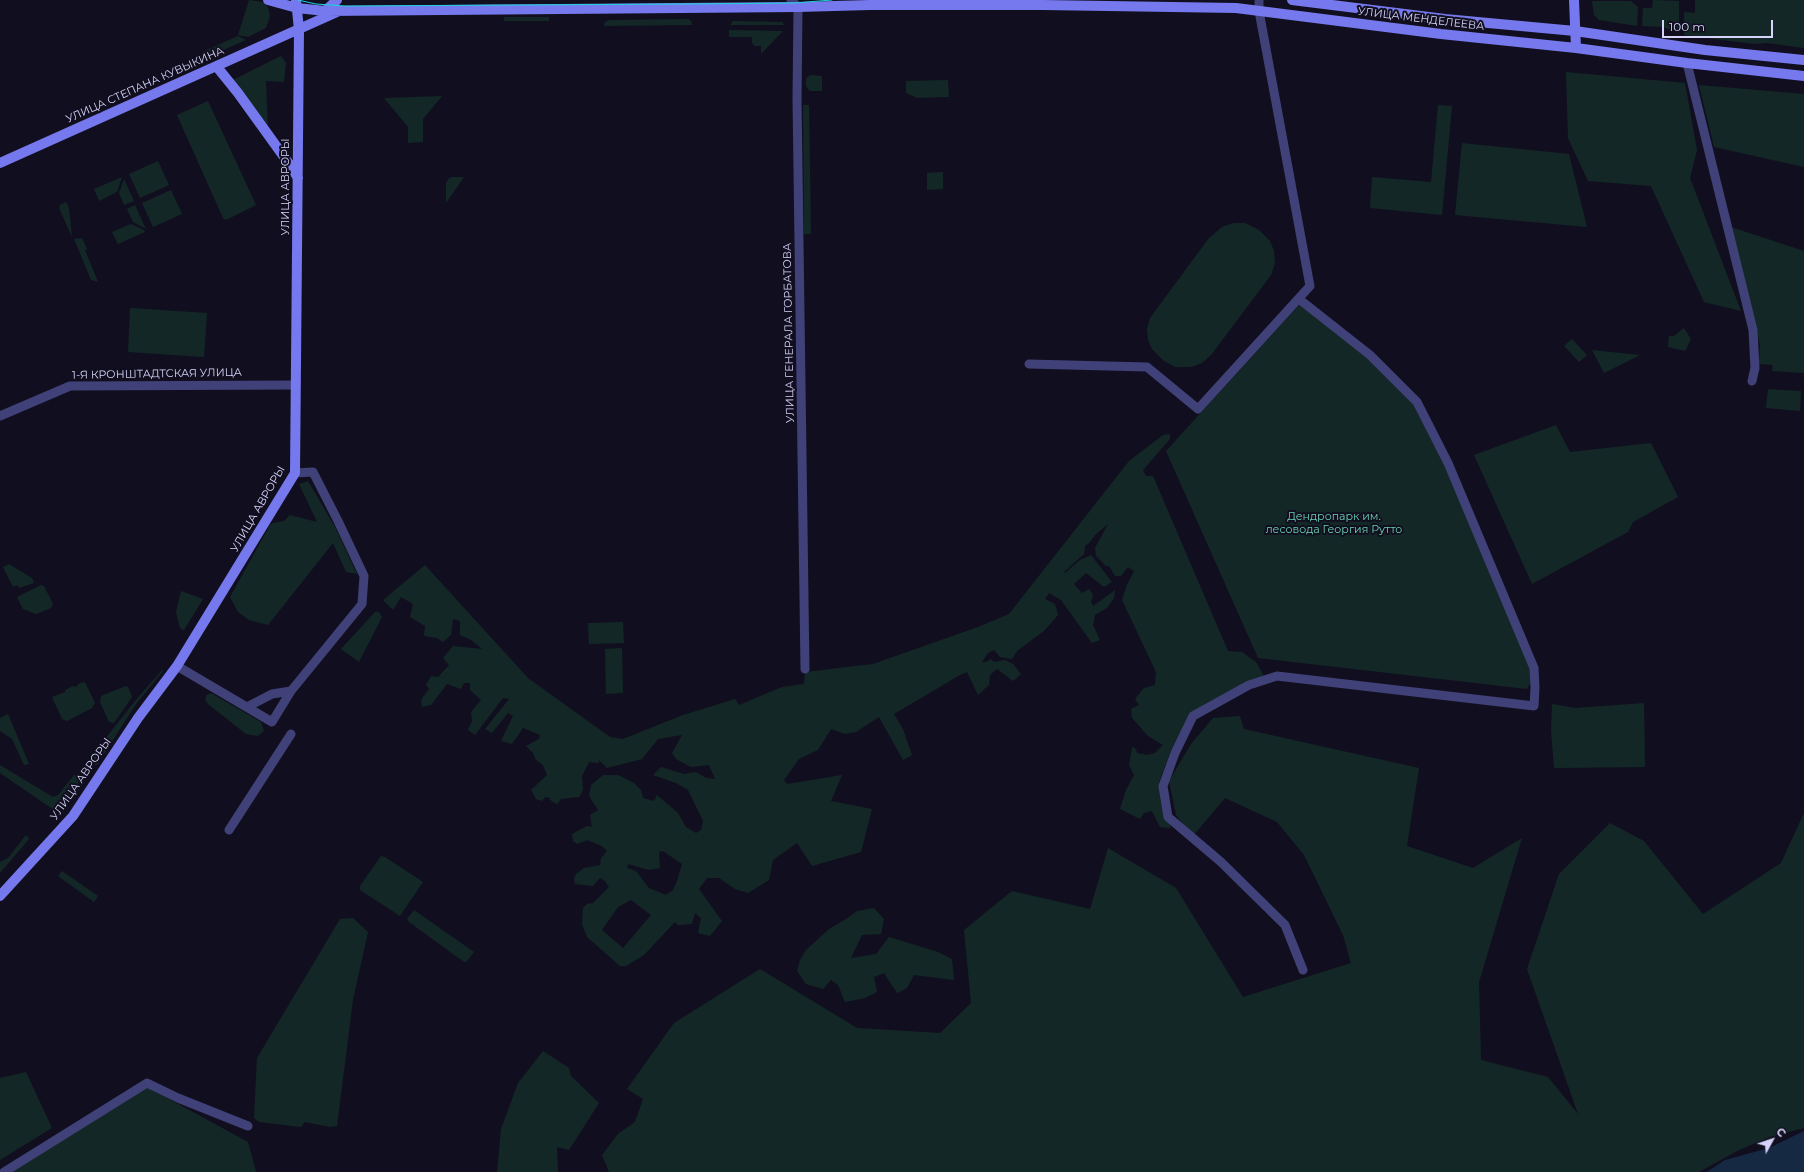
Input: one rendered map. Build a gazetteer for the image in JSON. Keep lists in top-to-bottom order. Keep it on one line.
{"streets":{"main road":["УЛИЦА МЕНДЕЛЕЕВА","УЛИЦА СТЕПАНА КУВЫКИНА","УЛИЦА АВРОРЫ"],"street":["УЛИЦА ГЕНЕРАЛА ГОРБАТОВА","1-Я КРОНШТАДТСКАЯ УЛИЦА"]},"crossings":[["УЛИЦА МЕНДЕЛЕЕВА","УЛИЦА СТЕПАНА КУВЫКИНА"],["УЛИЦА МЕНДЕЛЕЕВА","УЛИЦА АВРОРЫ"],["УЛИЦА МЕНДЕЛЕЕВА","УЛИЦА ГЕНЕРАЛА ГОРБАТОВА"],["УЛИЦА СТЕПАНА КУВЫКИНА","УЛИЦА АВРОРЫ"],["УЛИЦА АВРОРЫ","1-Я КРОНШТАДТСКАЯ УЛИЦА"]],"parks":["Дендропарк им. лесовода Георгия Рутто"],"scale_bar":"100 m","north":"top right"}
